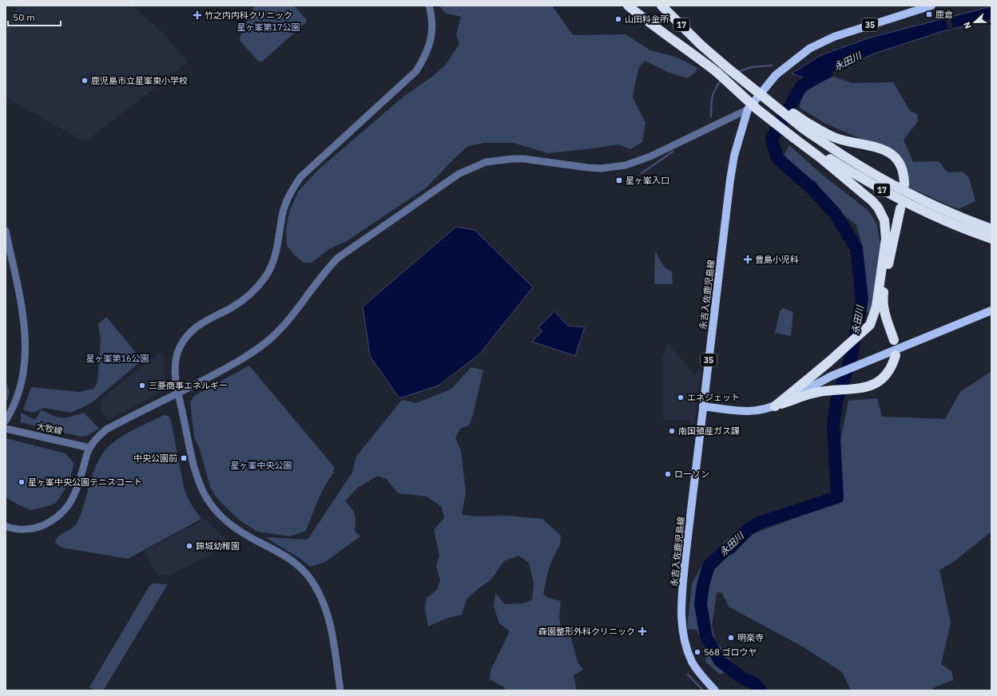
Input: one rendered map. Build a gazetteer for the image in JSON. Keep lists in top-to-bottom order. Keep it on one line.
{"streets":{"highway":["17"],"main road":["35","永吉入佐鹿児島線"],"street":["大牧線"]},"water":["永田川"],"parks":["星ヶ峯第17公園","星ヶ峯第16公園","星ヶ峯中央公園"],"places":{"transit":["鹿倉","星ヶ峯入口","中央公園前"],"health":["竹之内内科クリニック","豊島小児科","森園整形外科クリニック"],"other":["山田料金所","鹿児島市立星峯東小学校","三菱商事エネルギー","エネジェット","南国殖産ガス課","ローソン","星ヶ峯中央公園テニスコート","錦城幼稚園","明楽寺","568 ゴロウヤ"]},"scale_bar":"50 m","north":"left"}
